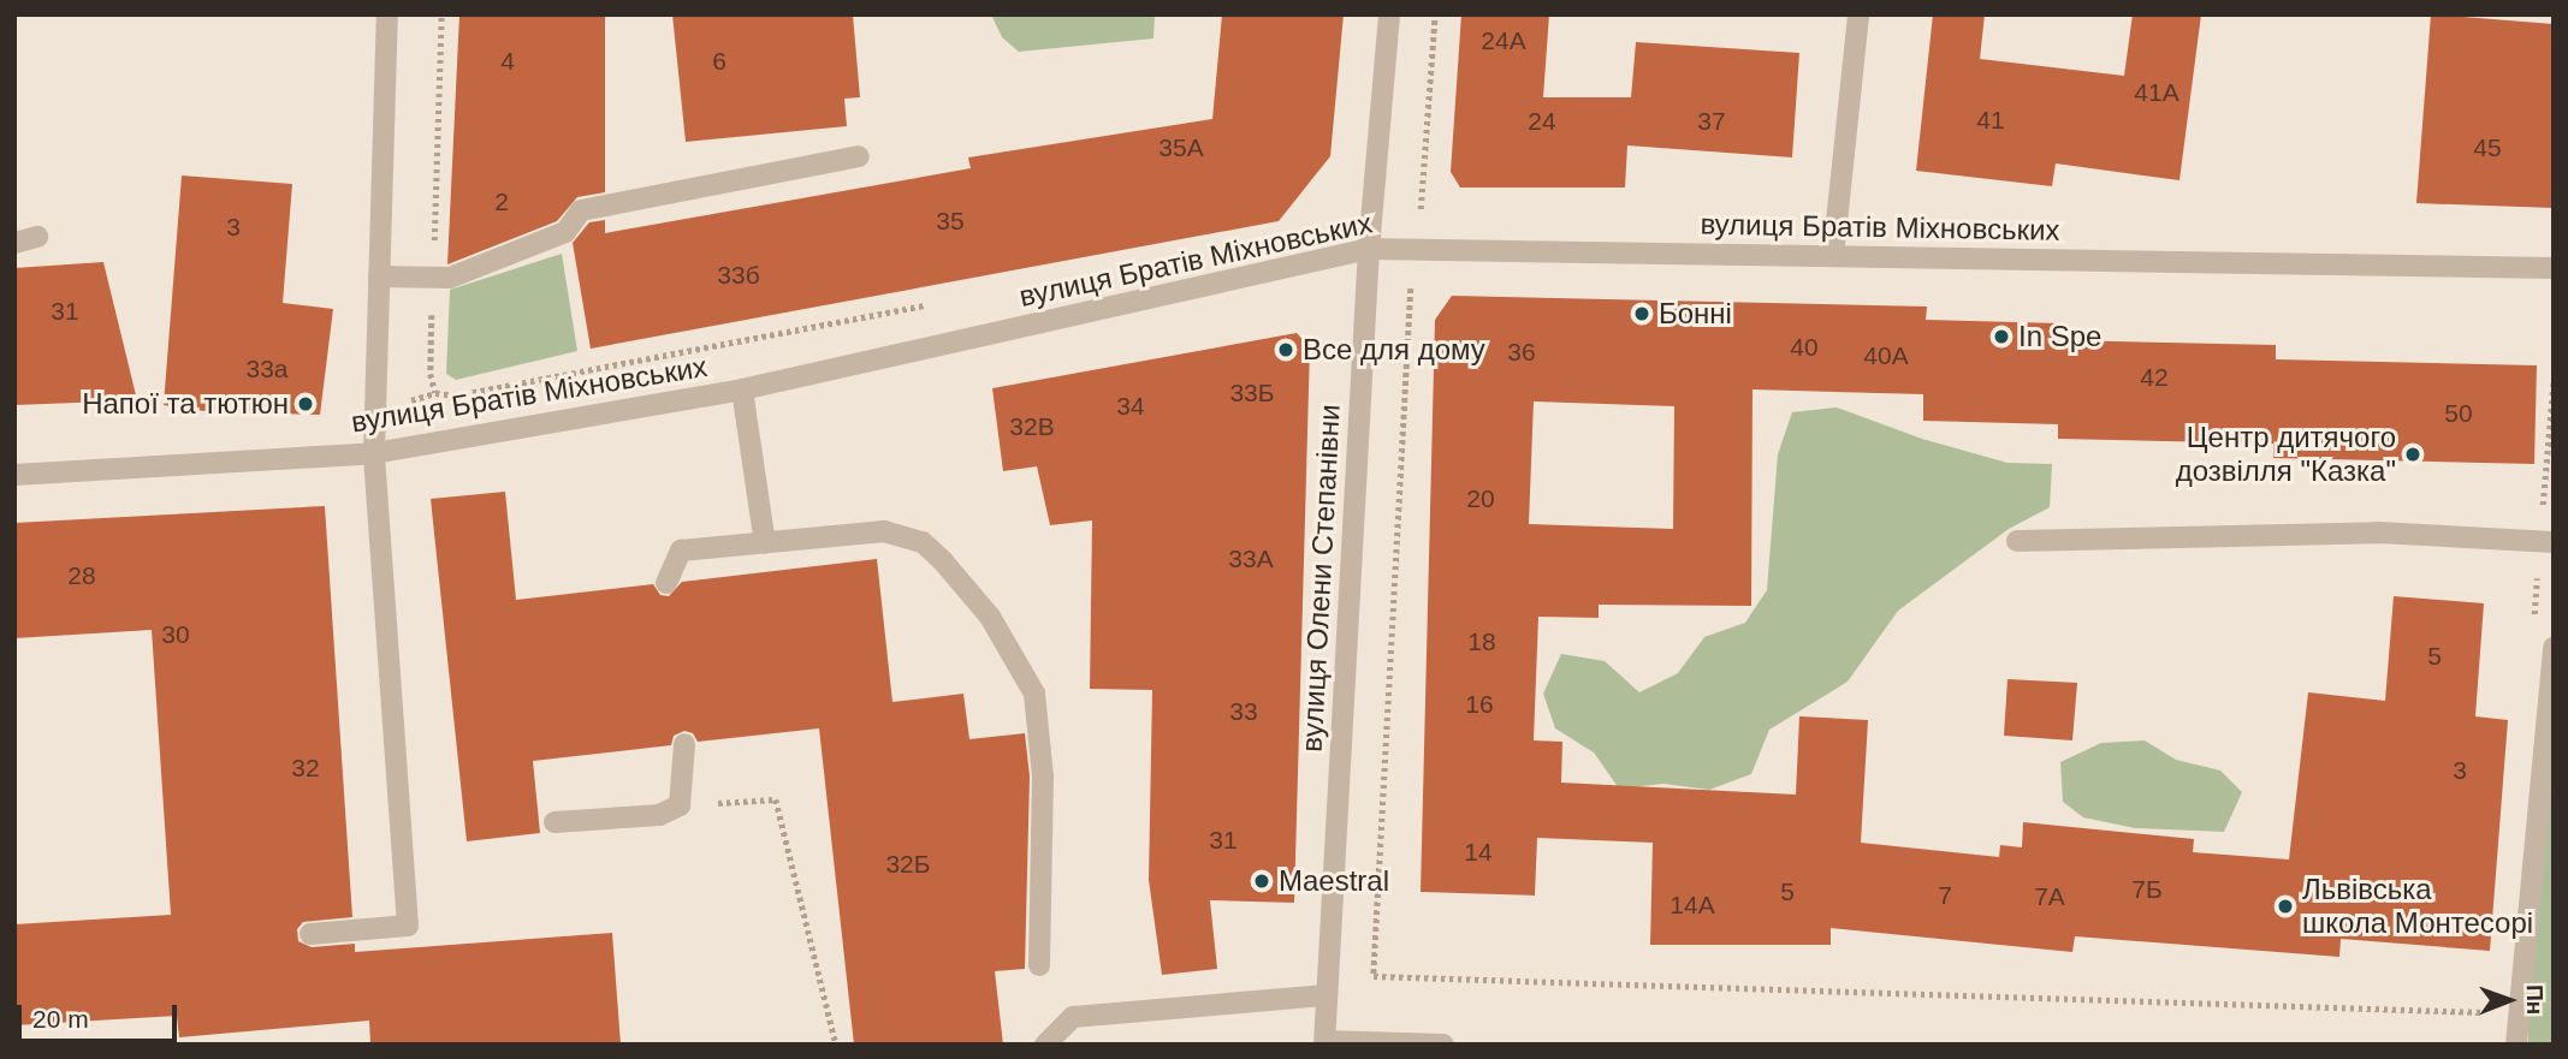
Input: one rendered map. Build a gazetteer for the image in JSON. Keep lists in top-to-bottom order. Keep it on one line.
{"streets":{"street":["вулиця Братів Міхновських","вулиця Олени Степанівни"]},"crossings":[["вулиця Братів Міхновських","вулиця Олени Степанівни"]],"places":["Бонні","In Spe","Все для дому","Напої та тютюн","Центр дитячого дозвілля \"Казка\"","Maestral","Львівська школа Монтесорі"],"house_numbers":["24А","4","6","41А","41","24","37","35А","45","2","35","3","33б","31","40","36","40А","33а","42","33Б","34","50","32В","20","33А","28","30","18","5","16","33","32","3","31","14","32Б","7Б","5","7","7А","14А"],"scale_bar":"20 m","north":"right"}
